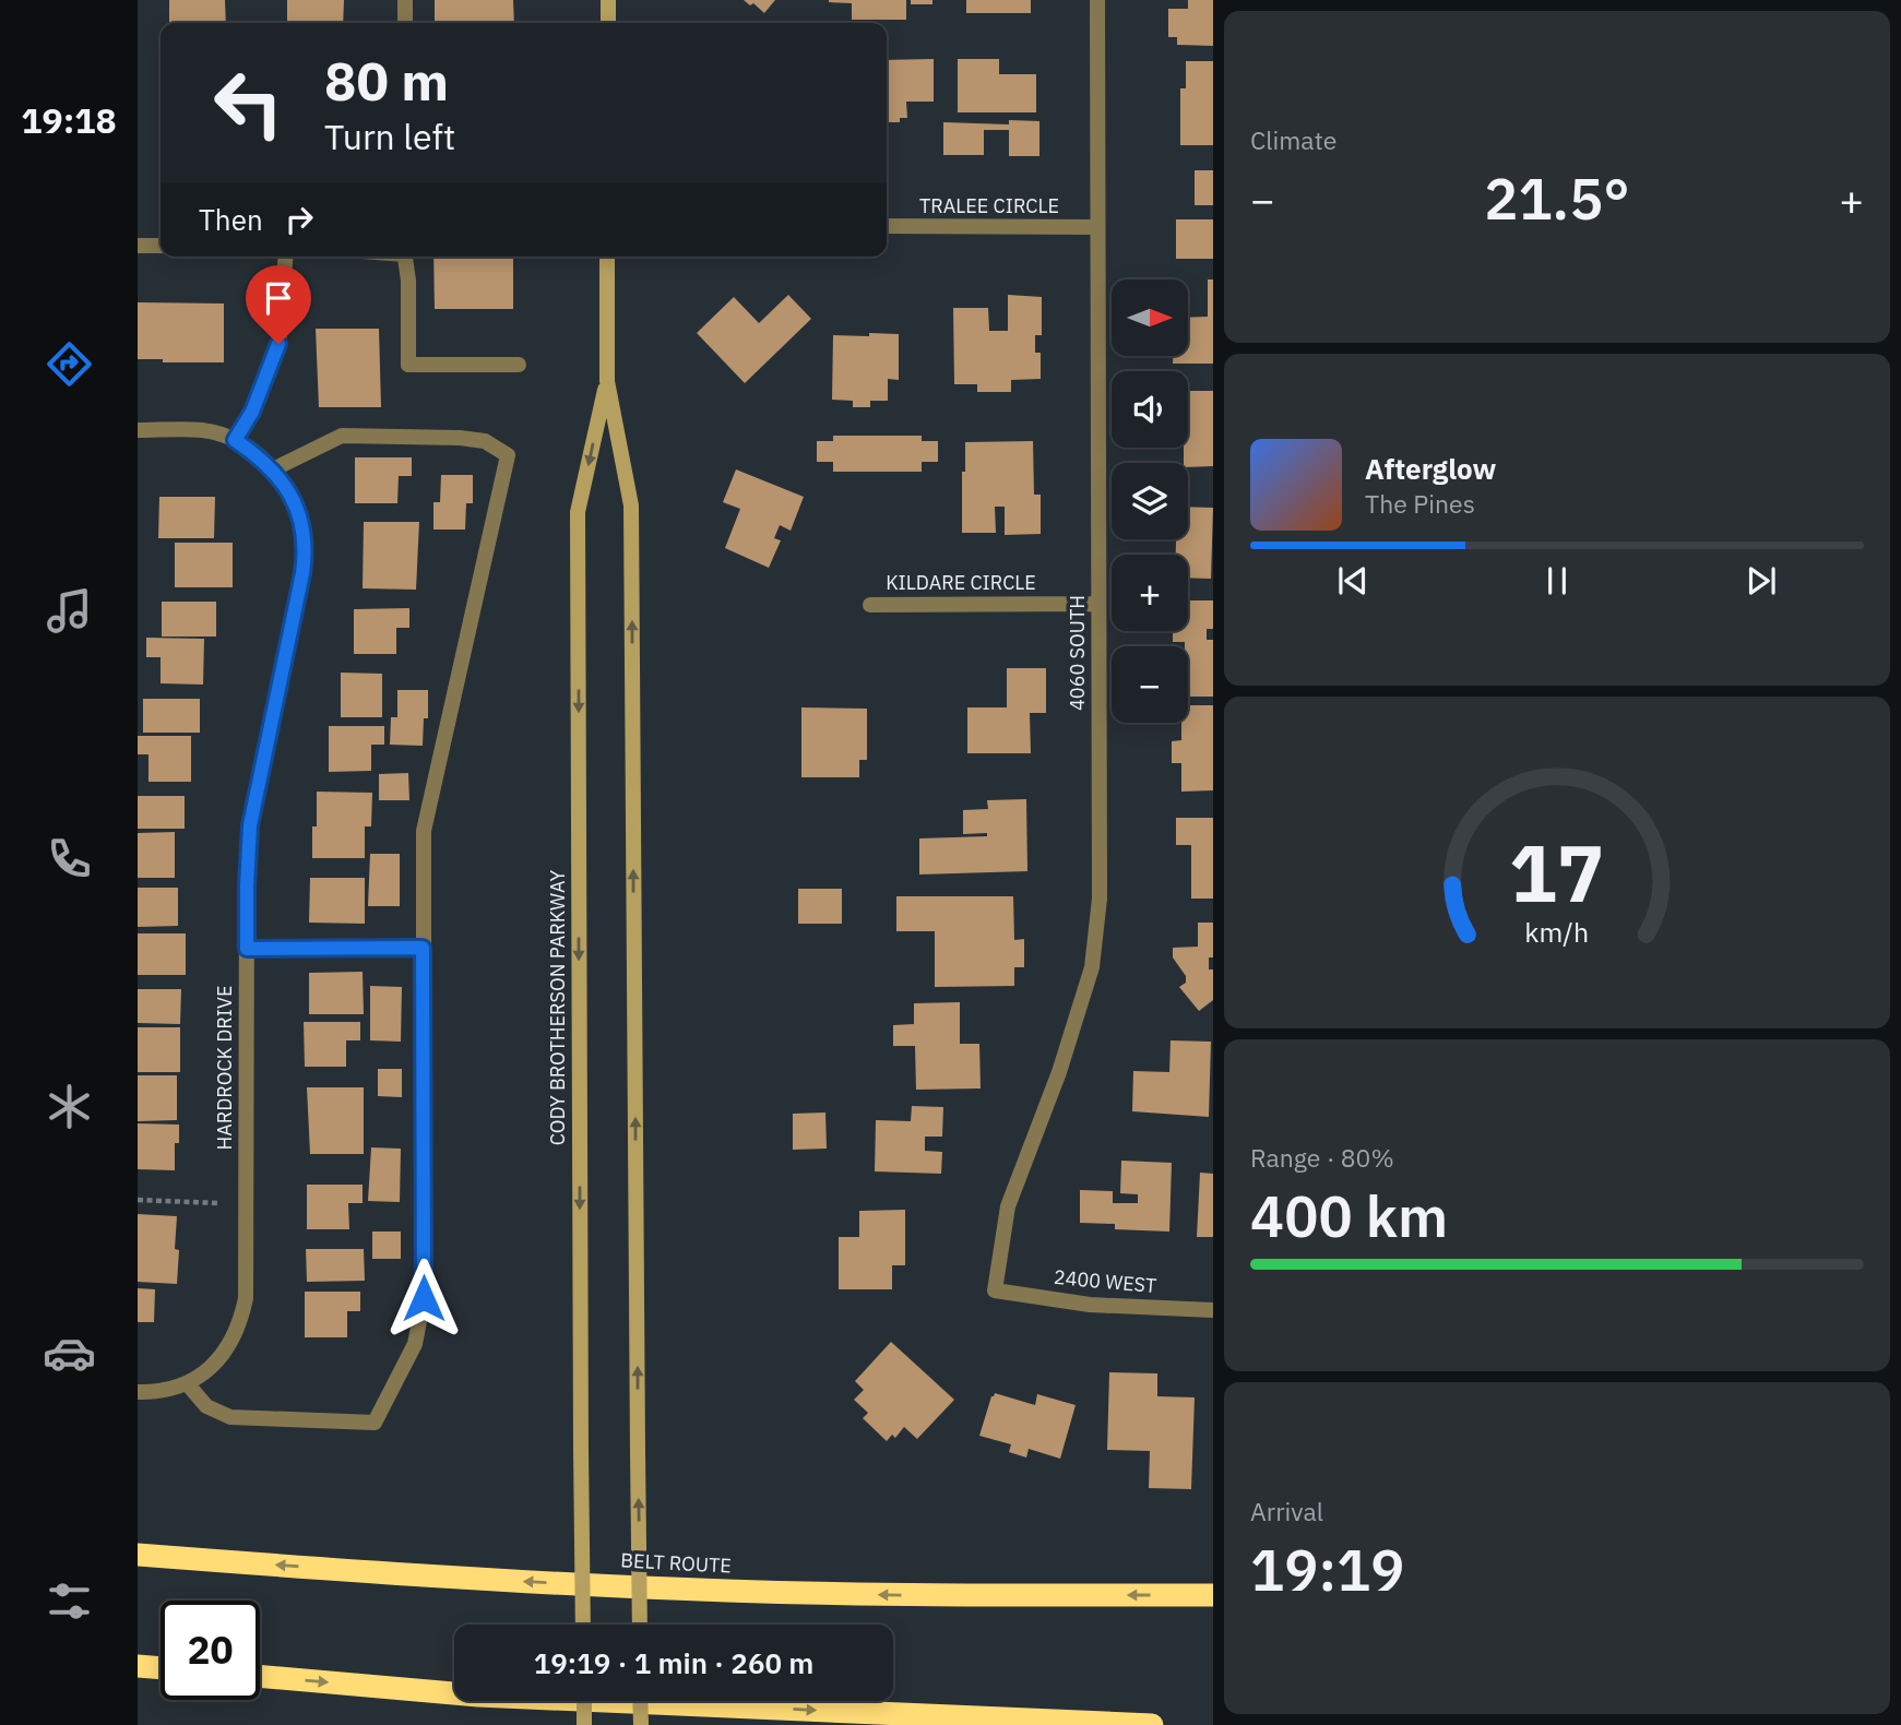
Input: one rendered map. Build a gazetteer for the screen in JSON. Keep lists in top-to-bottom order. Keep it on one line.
{"streets":{"highway":["BELT ROUTE"],"main road":["CODY BROTHERSON PARKWAY"],"street":["TRALEE CIRCLE","KILDARE CIRCLE","4060 SOUTH","HARDROCK DRIVE","2400 WEST"]},"crossings":[["TRALEE CIRCLE","4060 SOUTH"],["KILDARE CIRCLE","4060 SOUTH"],["4060 SOUTH","2400 WEST"]],"north":"right","page":{"tabs":"19:18","tile":["Climate",["Range · 80%","400 km"],["Arrival","19:19"]],"turn":["80 m","Turn left"],"heat":["−","21.5°","+"],"then":"Then","map_buttons":["+","−"],"song":["Afterglow","The Pines"],"limit":"20","trip":"19:19 · 1 min · 260 m","gauge":["17","km/h"]}}
